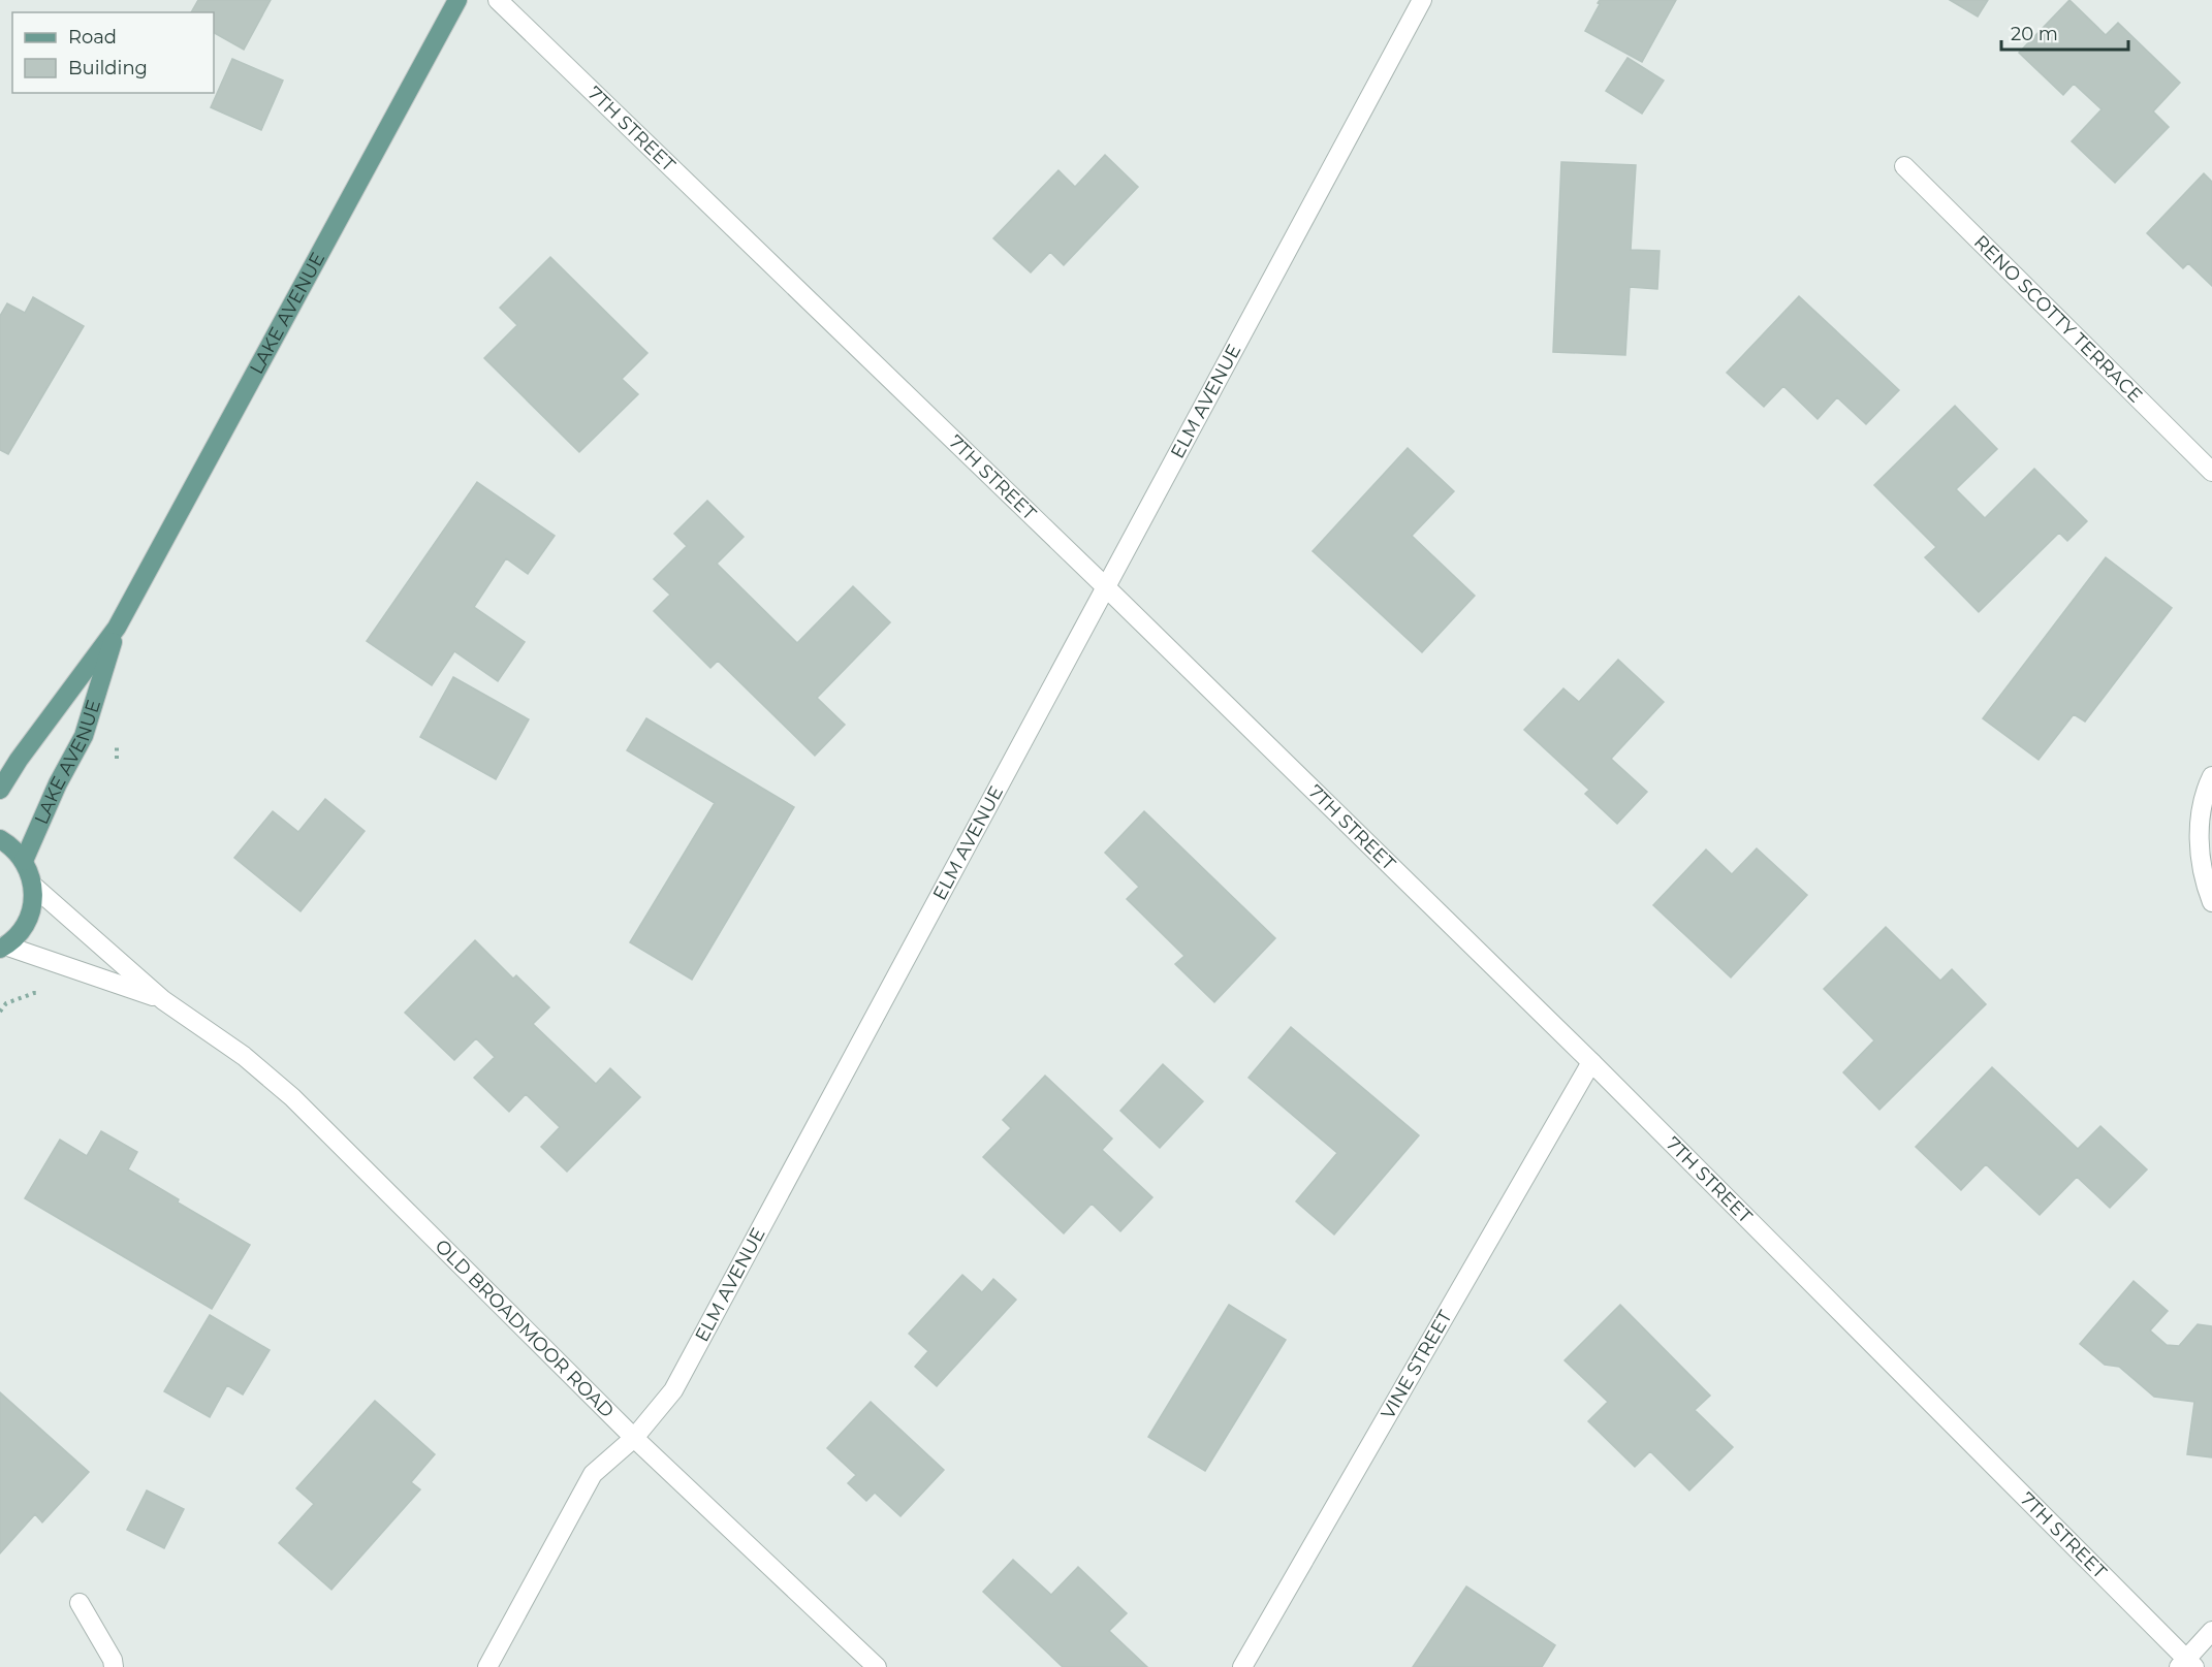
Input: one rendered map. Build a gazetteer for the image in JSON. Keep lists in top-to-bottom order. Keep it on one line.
{"streets":{"main road":["LAKE AVENUE"],"street":["7TH STREET","RENO SCOTTY TERRACE","ELM AVENUE","OLD BROADMOOR ROAD","VINE STREET"]},"crossings":[["7TH STREET","ELM AVENUE"],["7TH STREET","VINE STREET"],["ELM AVENUE","OLD BROADMOOR ROAD"]],"legend":["Road","Building"],"scale_bar":"20 m"}
